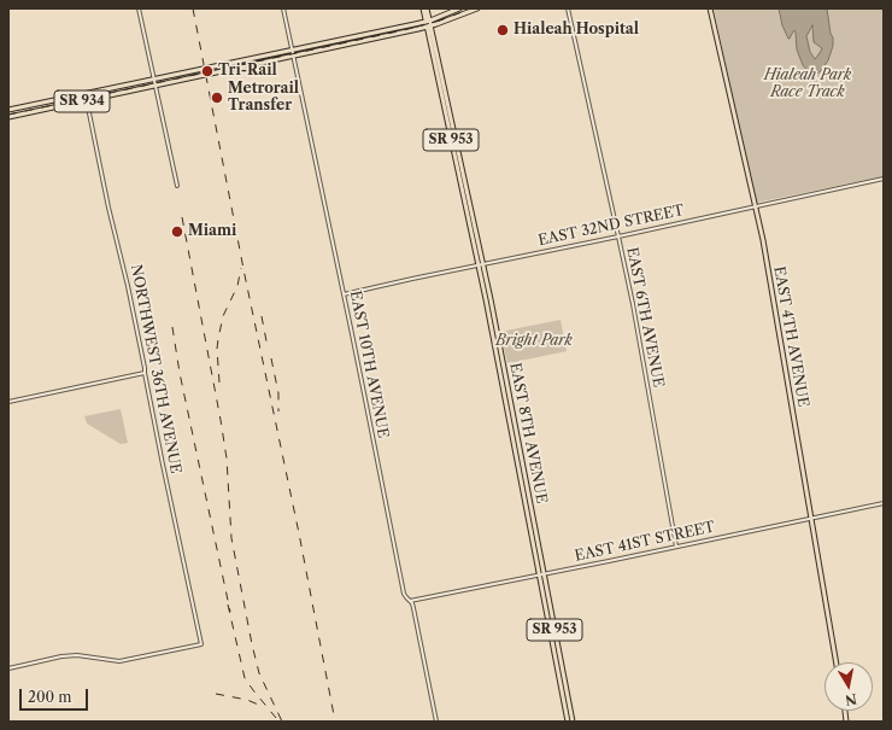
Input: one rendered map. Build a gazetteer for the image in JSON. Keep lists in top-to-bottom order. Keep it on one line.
{"streets":{"main road":["SR 934","SR 953","EAST 4TH AVENUE","EAST 8TH AVENUE"],"street":["EAST 32ND STREET","EAST 6TH AVENUE","EAST 10TH AVENUE","NORTHWEST 36TH AVENUE","EAST 41ST STREET"]},"crossings":[["SR 934","EAST 10TH AVENUE"],["SR 934","NORTHWEST 36TH AVENUE"],["SR 934","EAST 8TH AVENUE"],["EAST 32ND STREET","EAST 6TH AVENUE"],["EAST 32ND STREET","EAST 4TH AVENUE"],["EAST 32ND STREET","EAST 10TH AVENUE"],["EAST 32ND STREET","EAST 8TH AVENUE"],["EAST 6TH AVENUE","EAST 41ST STREET"],["EAST 4TH AVENUE","EAST 41ST STREET"],["EAST 10TH AVENUE","EAST 41ST STREET"],["EAST 8TH AVENUE","EAST 41ST STREET"]],"parks":["Hialeah Park Race Track","Bright Park"],"places":["Hialeah Hospital","Tri-Rail","Metrorail Transfer","Miami"],"scale_bar":"200 m","north":"bottom"}
